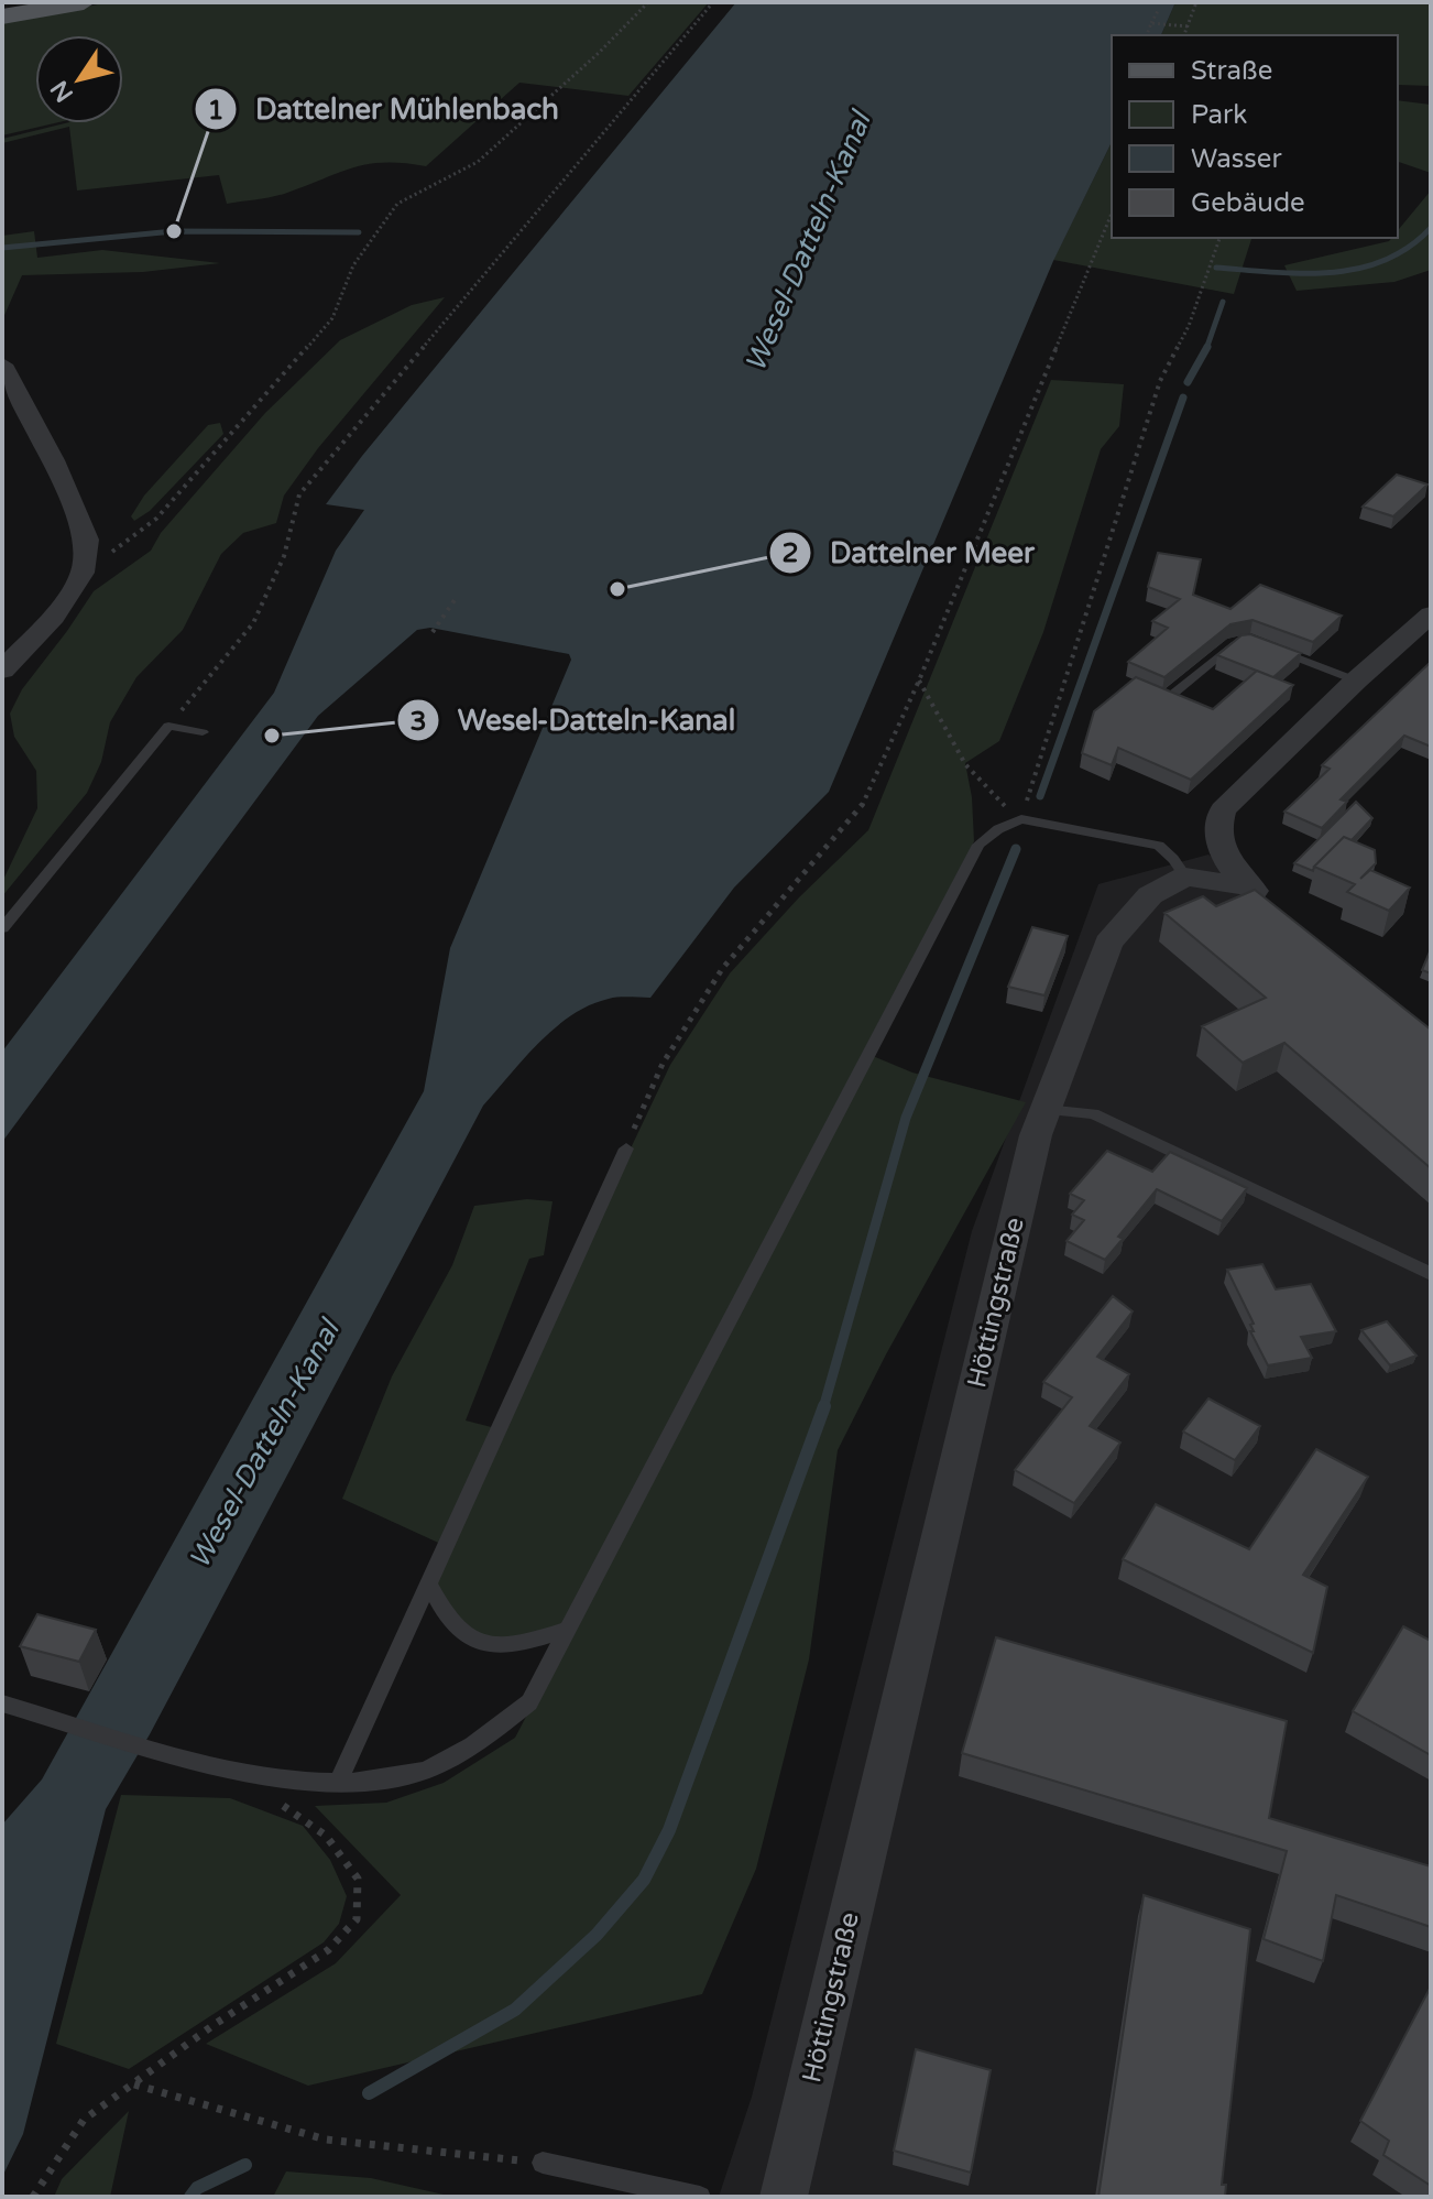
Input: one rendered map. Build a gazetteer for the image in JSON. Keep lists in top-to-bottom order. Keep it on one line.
{"streets":{"street":["Höttingstraße"]},"water":["Wesel-Datteln-Kanal"],"places":["Dattelner Mühlenbach","Dattelner Meer","Wesel-Datteln-Kanal"],"legend":["Straße","Park","Wasser","Gebäude"],"north":"bottom left"}
